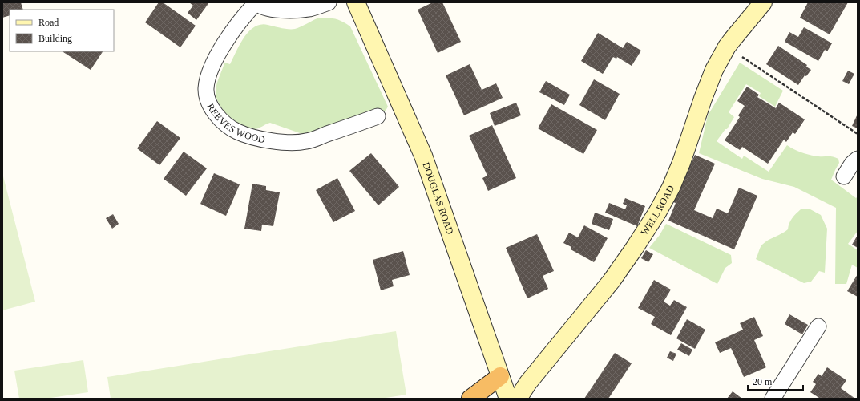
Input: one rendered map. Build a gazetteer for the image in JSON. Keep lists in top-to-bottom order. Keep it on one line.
{"streets":{"main road":["DOUGLAS ROAD","WELL ROAD"],"street":["REEVES WOOD"]},"legend":["Road","Building"],"scale_bar":"20 m"}
